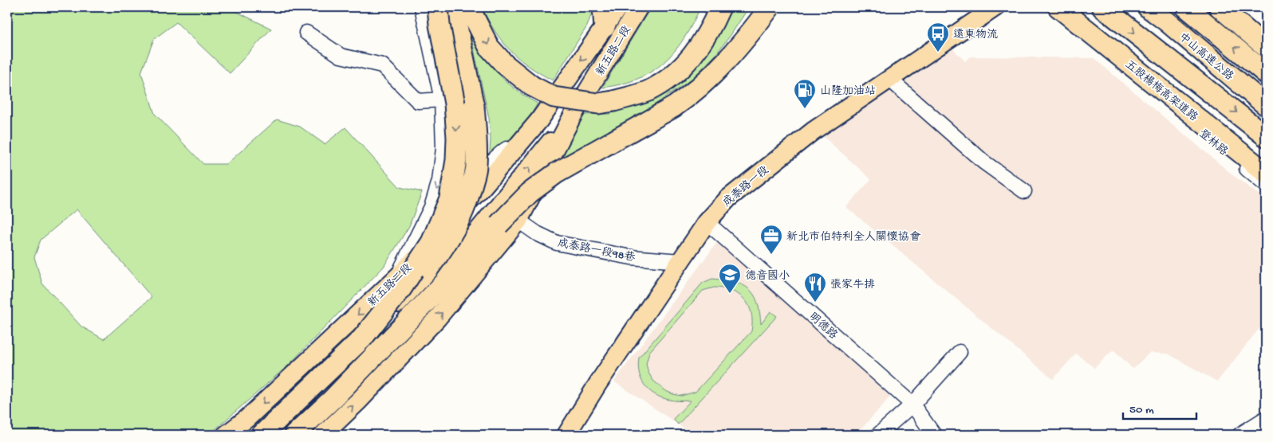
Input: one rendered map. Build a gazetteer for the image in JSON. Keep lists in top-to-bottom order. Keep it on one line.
{"streets":{"highway":["中山高速公路","五股楊梅高架道路"],"main road":["新五路二段","成泰路一段"],"street":["登林路","成泰路一段98巷","明德路"]},"crossings":[["新五路二段","成泰路一段98巷"],["成泰路一段","成泰路一段98巷"],["成泰路一段","明德路"]],"places":{"bus stop":["遠東物流"],"fuel station":["山隆加油站"],"office":["新北市伯特利全人關懷協會"],"school or university":["德音國小"],"restaurant":["張家牛排"]},"scale_bar":"50 m"}
